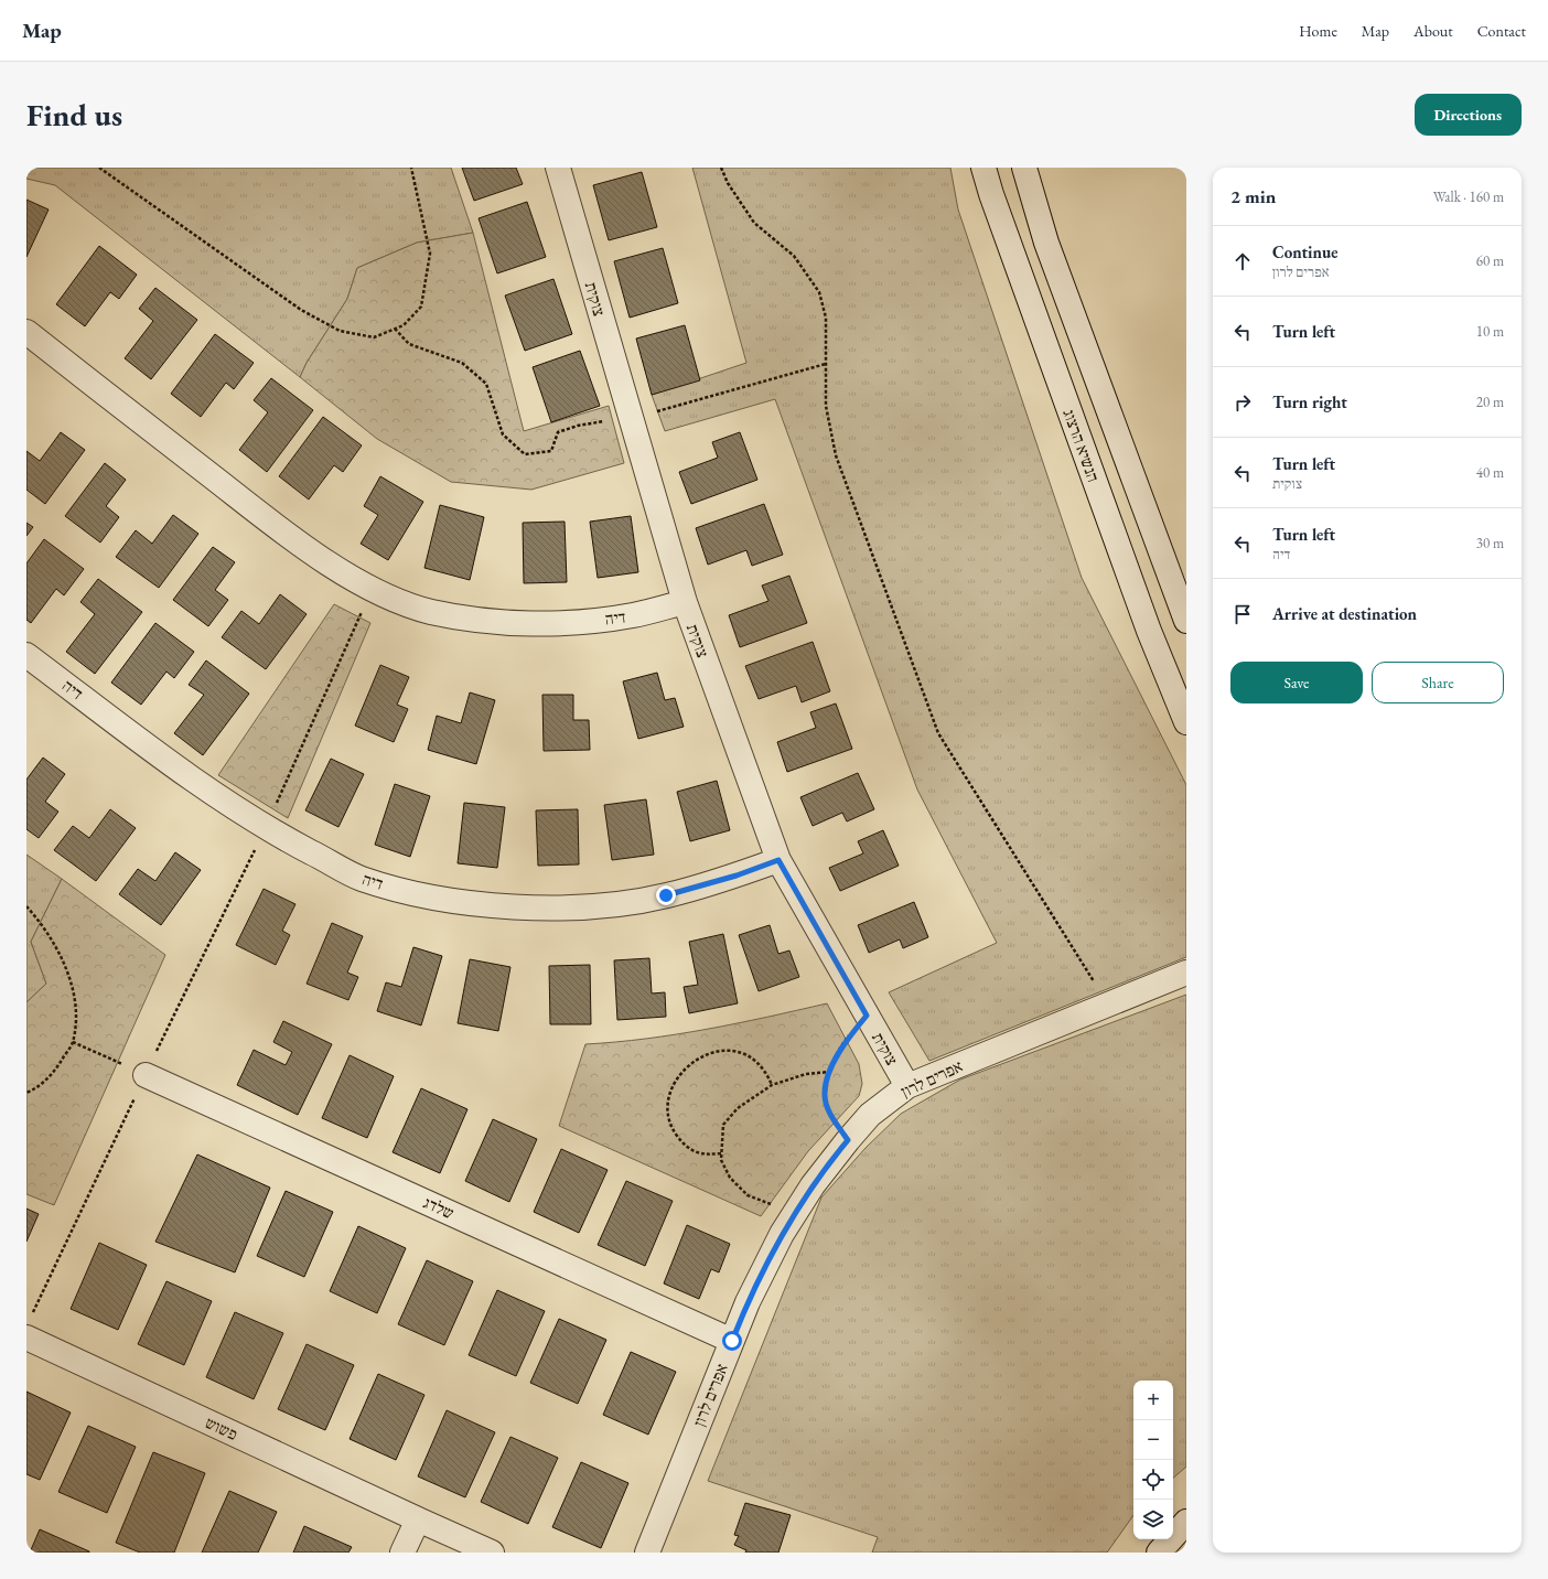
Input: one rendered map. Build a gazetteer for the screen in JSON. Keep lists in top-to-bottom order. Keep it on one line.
{"streets":{"street":["צוקית","הנשיא הרצוג","דיה","אפרים לרון","שלדג","פשוש"]},"crossings":[["צוקית","דיה"],["צוקית","אפרים לרון"],["אפרים לרון","שלדג"]],"page":{"header":"Map","nav":["Home","Map","About","Contact"],"buttons":["Directions",["Save","Share"]],"title":"Find us","heading":["2 min","Walk · 160 m"],"list":[["Continue","אפרים לרון","60 m"],["Turn left","10 m"],["Turn right","20 m"],["Turn left","צוקית","40 m"],["Turn left","דיה","30 m"],"Arrive at destination"],"map_buttons":["+","−"]}}
